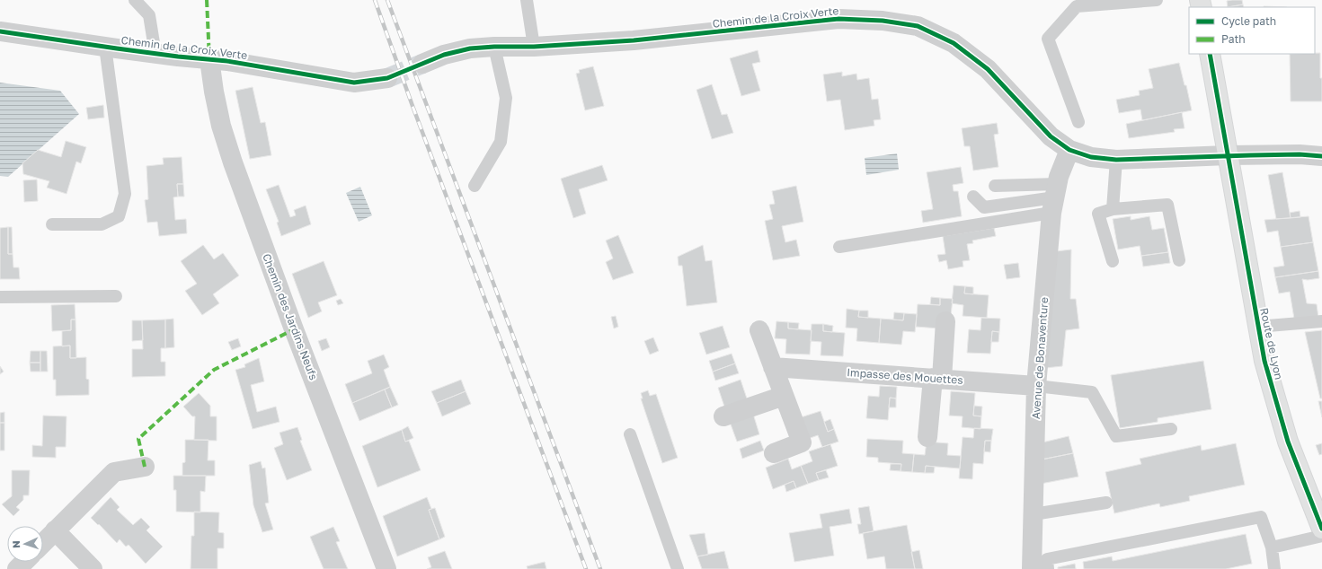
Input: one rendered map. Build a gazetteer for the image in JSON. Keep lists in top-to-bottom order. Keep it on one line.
{"streets":{"main road":["Route de Lyon"],"street":["Chemin de la Croix Verte","Chemin des Jardins Neufs","Avenue de Bonaventure","Impasse des Mouettes"]},"crossings":[["Chemin de la Croix Verte","Chemin des Jardins Neufs"],["Chemin de la Croix Verte","Route de Lyon"],["Chemin de la Croix Verte","Avenue de Bonaventure"],["Avenue de Bonaventure","Impasse des Mouettes"]],"legend":["Cycle path","Path"],"north":"left"}
